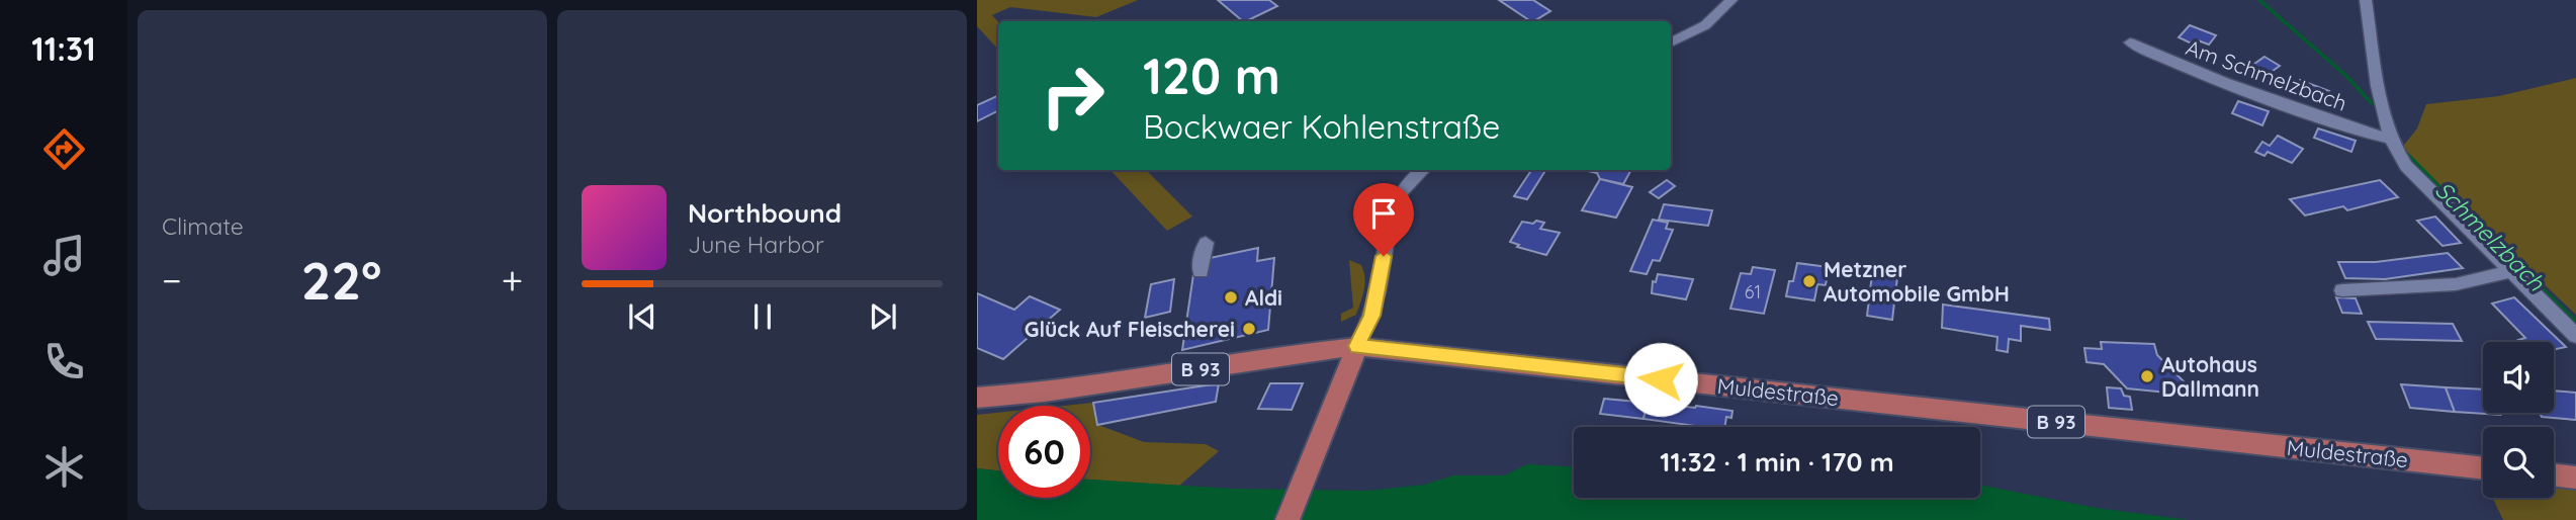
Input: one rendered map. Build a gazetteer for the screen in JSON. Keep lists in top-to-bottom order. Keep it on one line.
{"streets":{"main road":["B 93","Muldestraße"],"street":["Am Schmelzbach"]},"water":["Schmelzbach"],"places":["Metzner Automobile GmbH","Aldi","Glück Auf Fleischerei","Autohaus Dallmann"],"house_numbers":["61"],"page":{"tabs":"11:31","tile":"Climate","turn":["120 m","Bockwaer Kohlenstraße"],"song":["Northbound","June Harbor"],"heat":["−","22°","+"],"limit":"60","trip":"11:32 · 1 min · 170 m"}}
